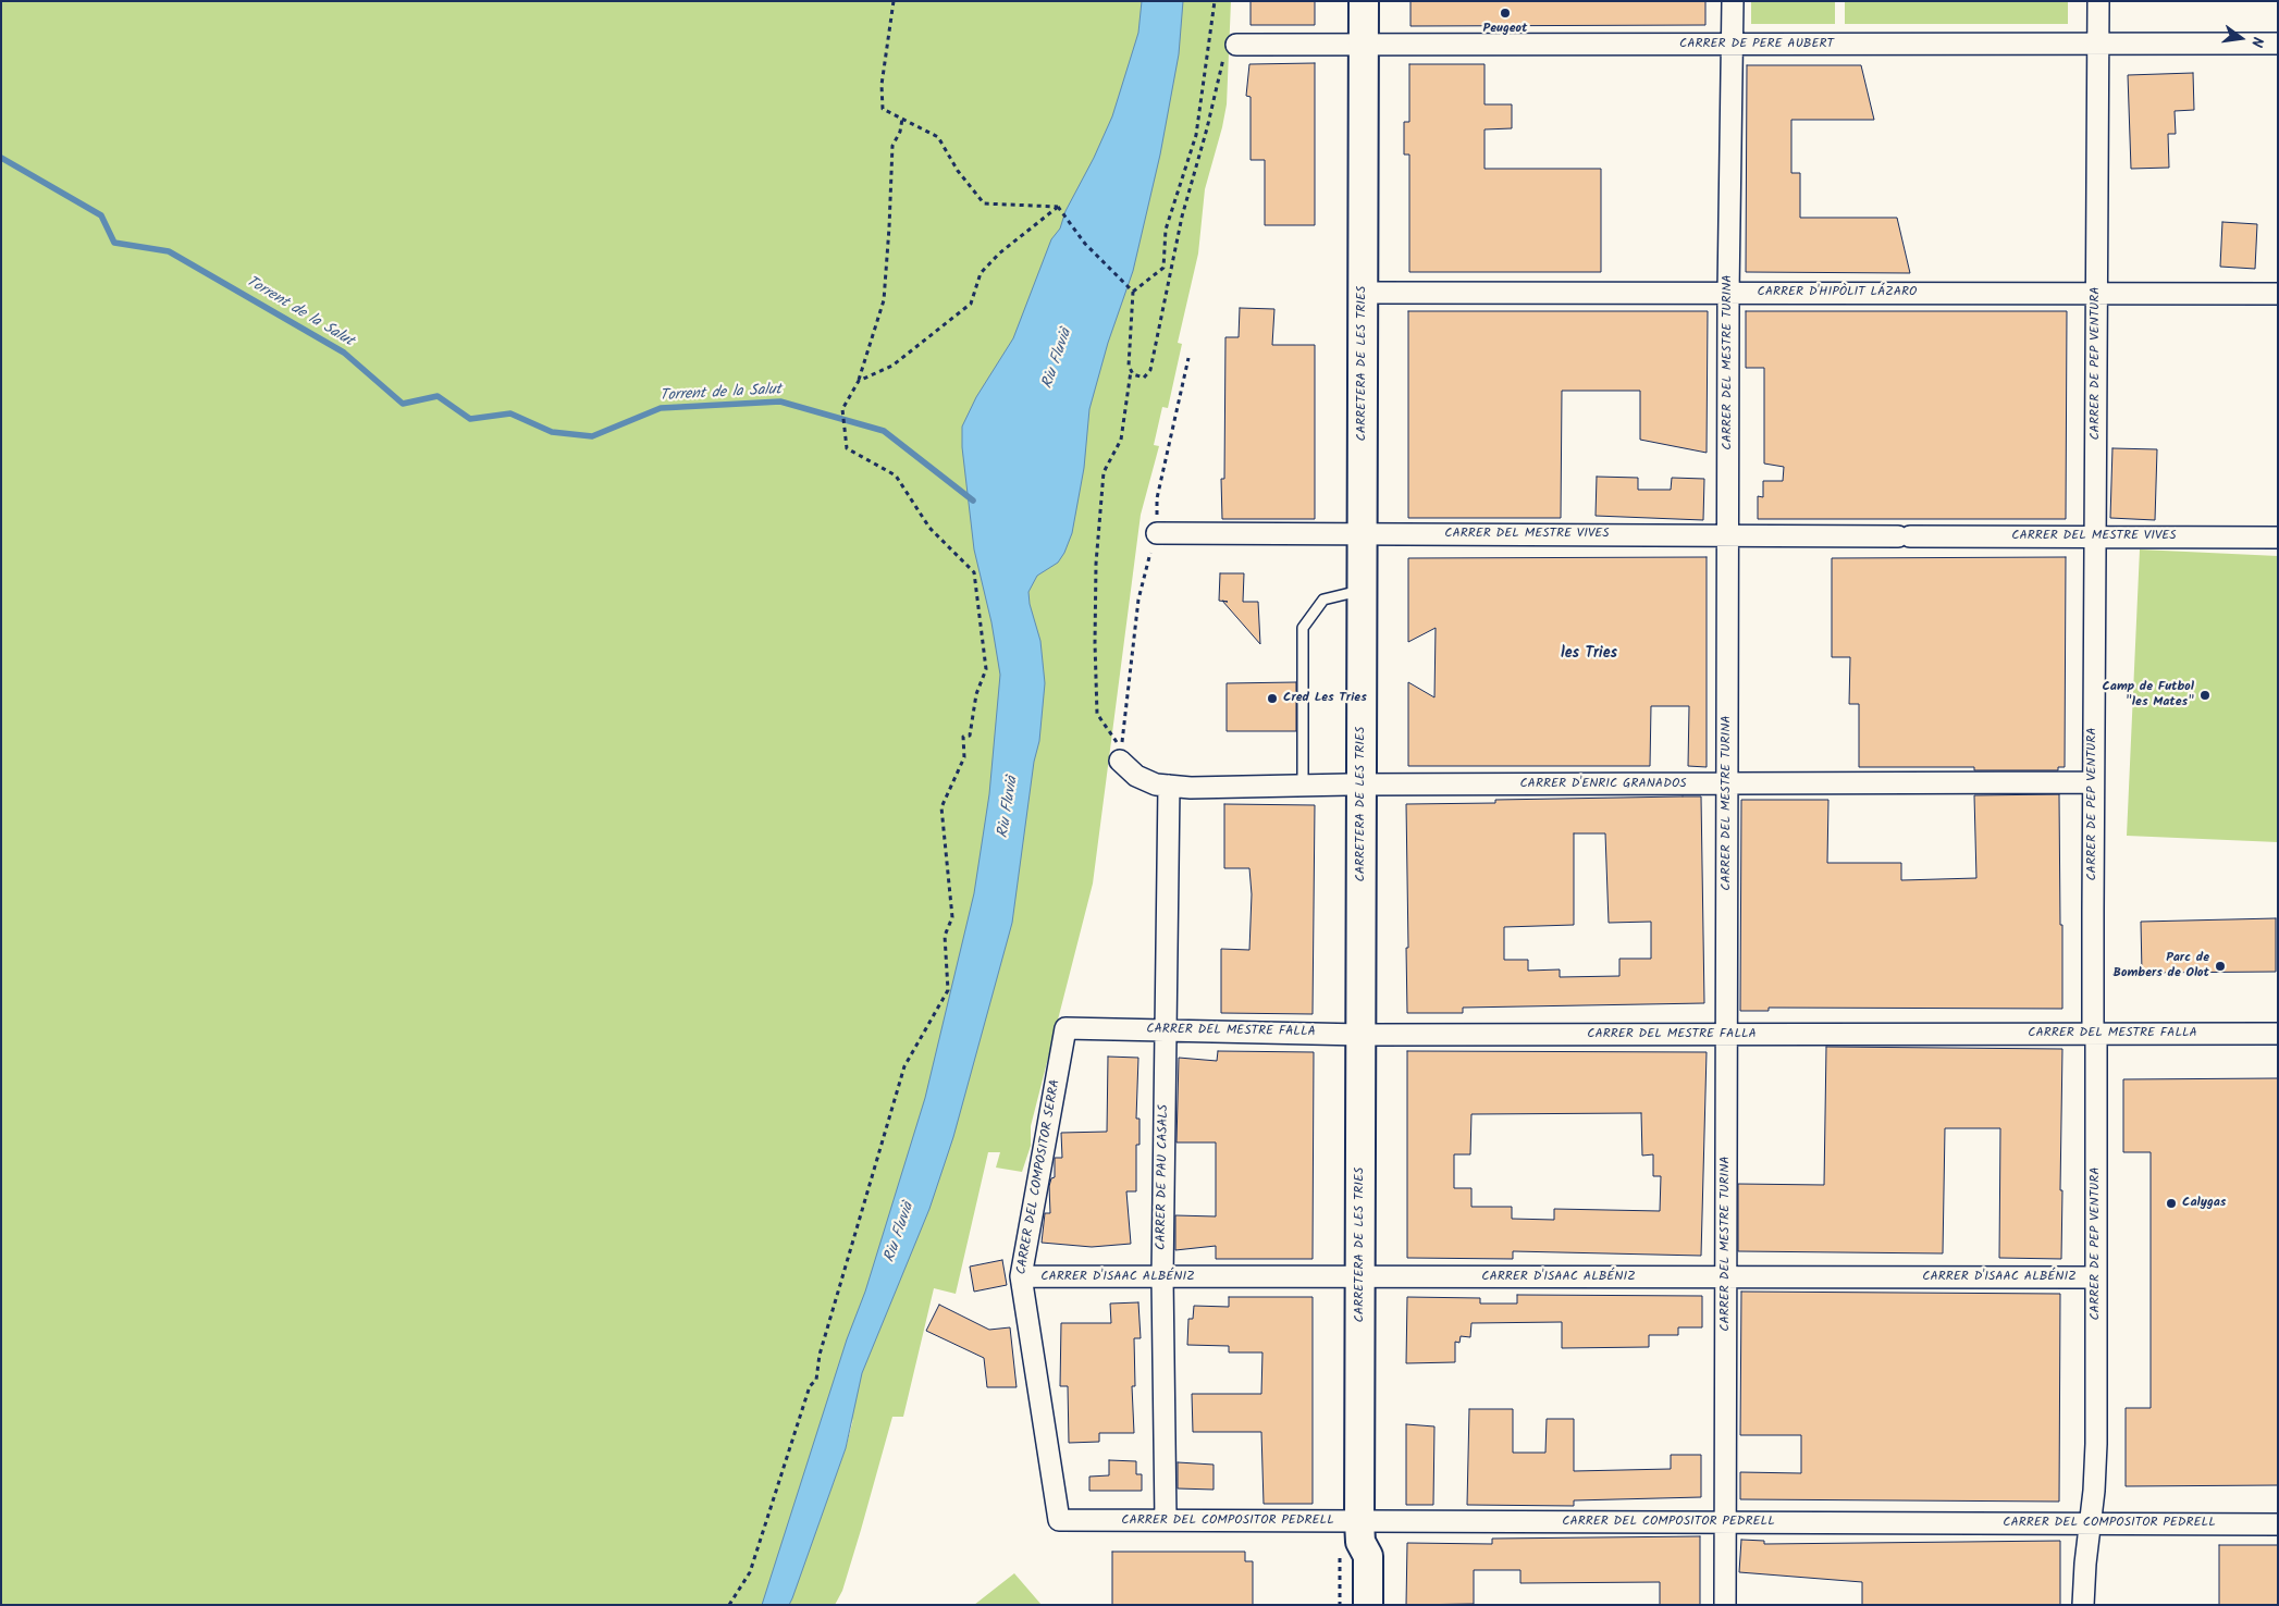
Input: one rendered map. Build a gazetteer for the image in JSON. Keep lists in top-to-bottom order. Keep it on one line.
{"streets":{"street":["CARRER DE PERE AUBERT","CARRER D'HIPÒLIT LÁZARO","CARRER DEL MESTRE TURINA","CARRETERA DE LES TRIES","CARRER DE PEP VENTURA","CARRER DEL MESTRE VIVES","CARRER D'ENRIC GRANADOS","CARRER DEL MESTRE FALLA","CARRER DEL COMPOSITOR SERRA","CARRER DE PAU CASALS","CARRER D'ISAAC ALBÉNIZ","CARRER DEL COMPOSITOR PEDRELL"]},"crossings":[["CARRER DE PERE AUBERT","CARRER DEL MESTRE TURINA"],["CARRER DE PERE AUBERT","CARRETERA DE LES TRIES"],["CARRER DE PERE AUBERT","CARRER DE PEP VENTURA"],["CARRER D'HIPÒLIT LÁZARO","CARRER DEL MESTRE TURINA"],["CARRER D'HIPÒLIT LÁZARO","CARRETERA DE LES TRIES"],["CARRER D'HIPÒLIT LÁZARO","CARRER DE PEP VENTURA"],["CARRER DEL MESTRE TURINA","CARRER DEL MESTRE VIVES"],["CARRER DEL MESTRE TURINA","CARRER D'ENRIC GRANADOS"],["CARRER DEL MESTRE TURINA","CARRER DEL MESTRE FALLA"],["CARRER DEL MESTRE TURINA","CARRER D'ISAAC ALBÉNIZ"],["CARRER DEL MESTRE TURINA","CARRER DEL COMPOSITOR PEDRELL"],["CARRETERA DE LES TRIES","CARRER DEL MESTRE VIVES"],["CARRETERA DE LES TRIES","CARRER D'ENRIC GRANADOS"],["CARRETERA DE LES TRIES","CARRER DEL MESTRE FALLA"],["CARRETERA DE LES TRIES","CARRER D'ISAAC ALBÉNIZ"],["CARRETERA DE LES TRIES","CARRER DEL COMPOSITOR PEDRELL"],["CARRER DE PEP VENTURA","CARRER DEL MESTRE VIVES"],["CARRER DE PEP VENTURA","CARRER D'ENRIC GRANADOS"],["CARRER DE PEP VENTURA","CARRER DEL MESTRE FALLA"],["CARRER DE PEP VENTURA","CARRER D'ISAAC ALBÉNIZ"],["CARRER DE PEP VENTURA","CARRER DEL COMPOSITOR PEDRELL"],["CARRER D'ENRIC GRANADOS","CARRER DE PAU CASALS"],["CARRER DEL MESTRE FALLA","CARRER DEL COMPOSITOR SERRA"],["CARRER DEL MESTRE FALLA","CARRER DE PAU CASALS"],["CARRER DEL COMPOSITOR SERRA","CARRER D'ISAAC ALBÉNIZ"],["CARRER DEL COMPOSITOR SERRA","CARRER DEL COMPOSITOR PEDRELL"],["CARRER DE PAU CASALS","CARRER D'ISAAC ALBÉNIZ"],["CARRER DE PAU CASALS","CARRER DEL COMPOSITOR PEDRELL"]],"districts":["les Tries"],"water":["Torrent de la Salut","Riu Fluvià"],"places":["Peugeot","Camp de Futbol \"les Mates\"","Cred Les Tries","Parc de Bombers de Olot","Calygas"],"north":"right"}
